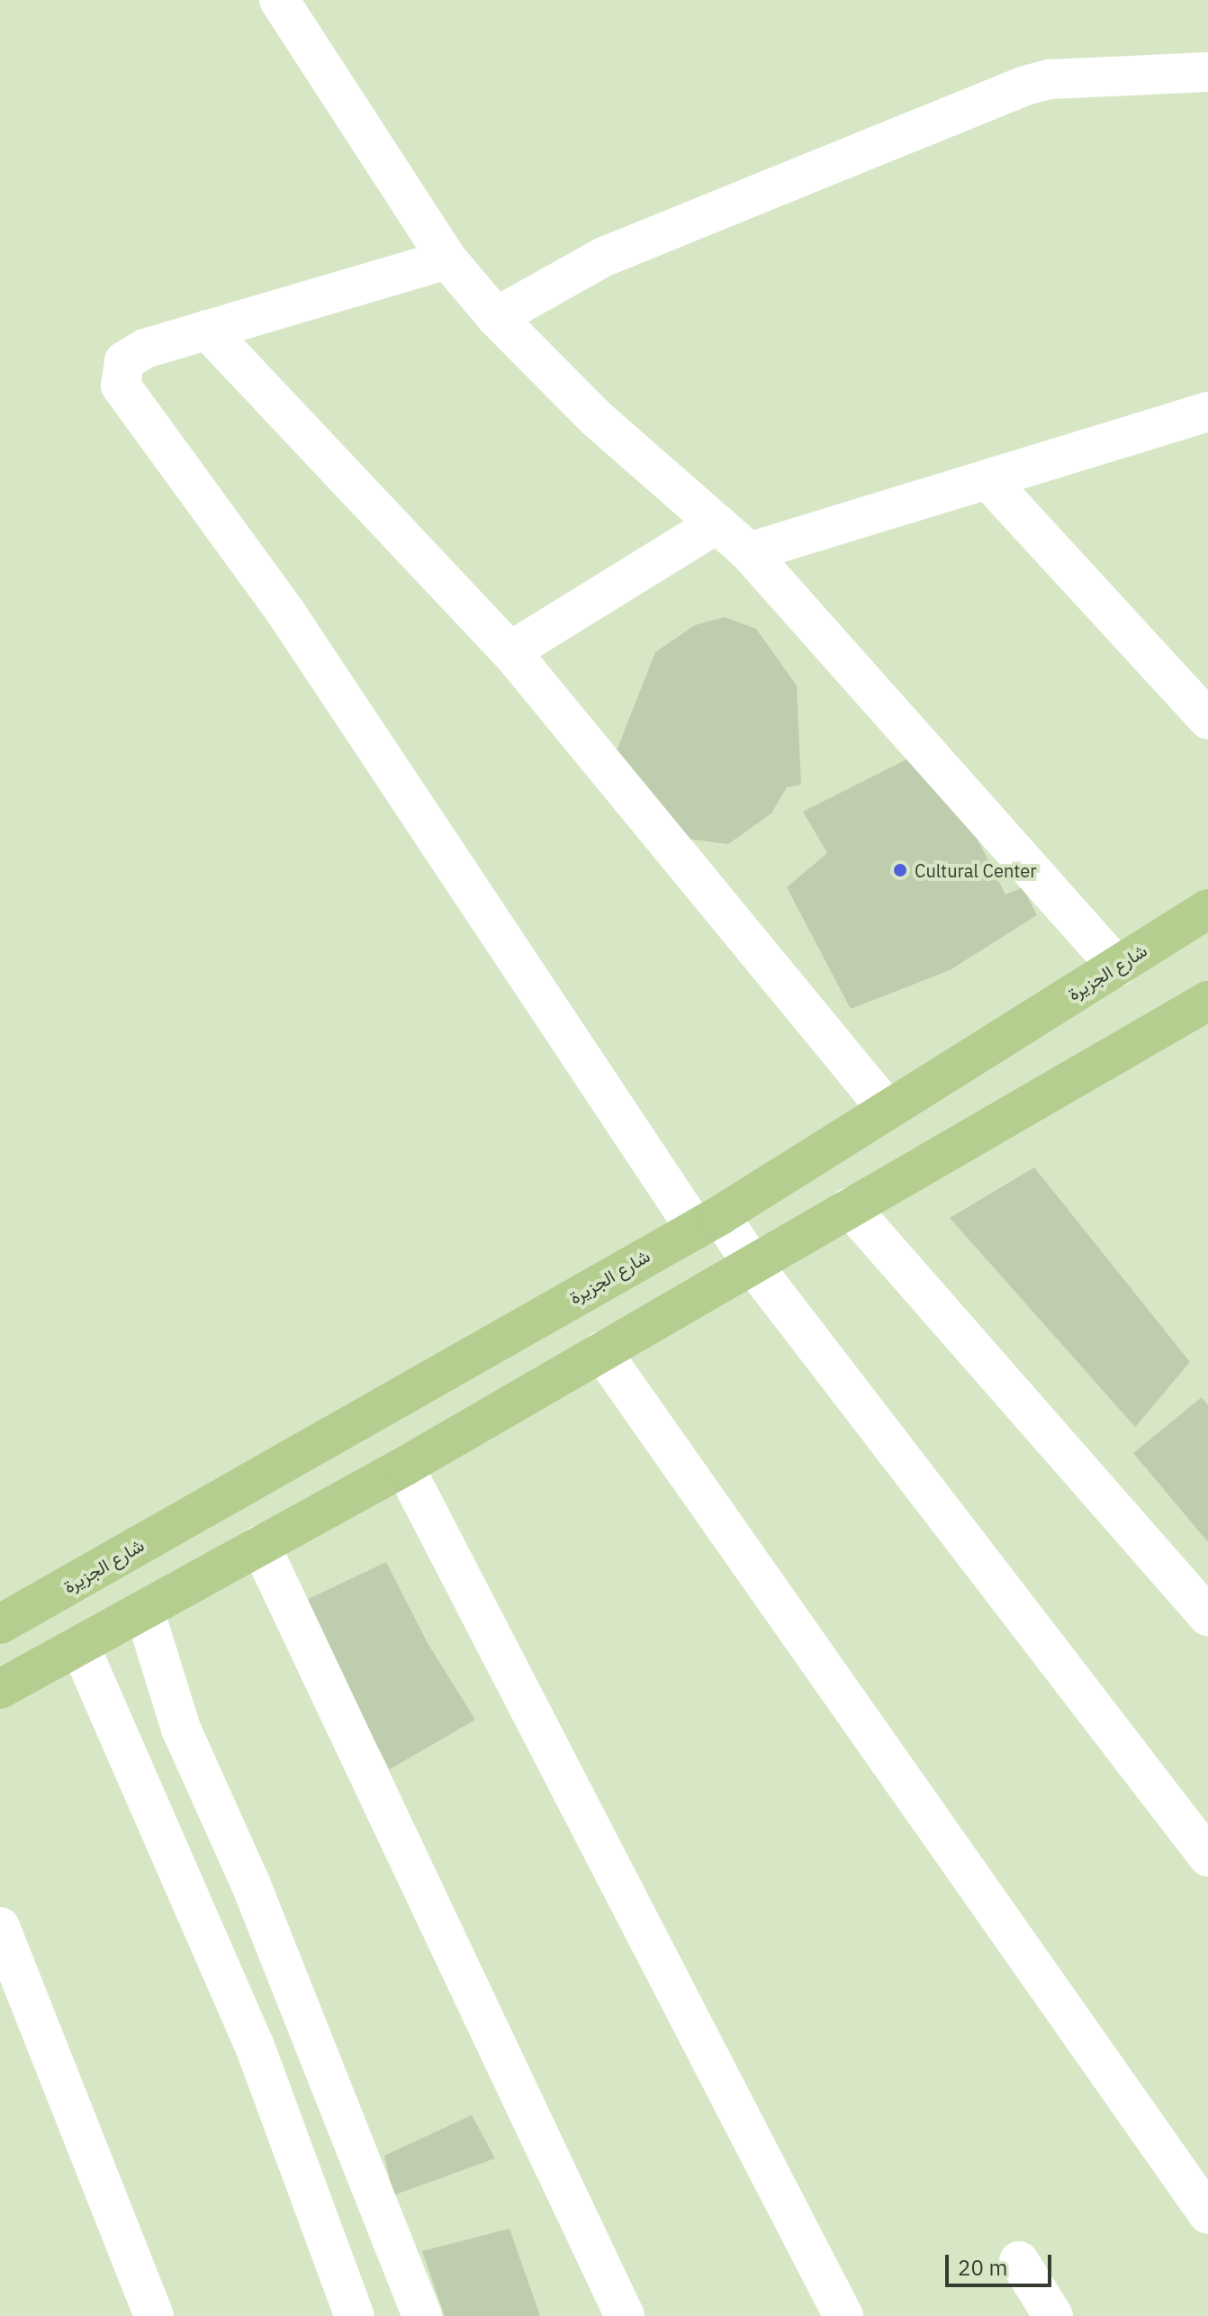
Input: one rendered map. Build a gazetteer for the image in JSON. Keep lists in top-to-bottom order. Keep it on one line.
{"streets":{"main road":["شارع الجزيرة"]},"places":["Cultural Center"],"scale_bar":"20 m"}
